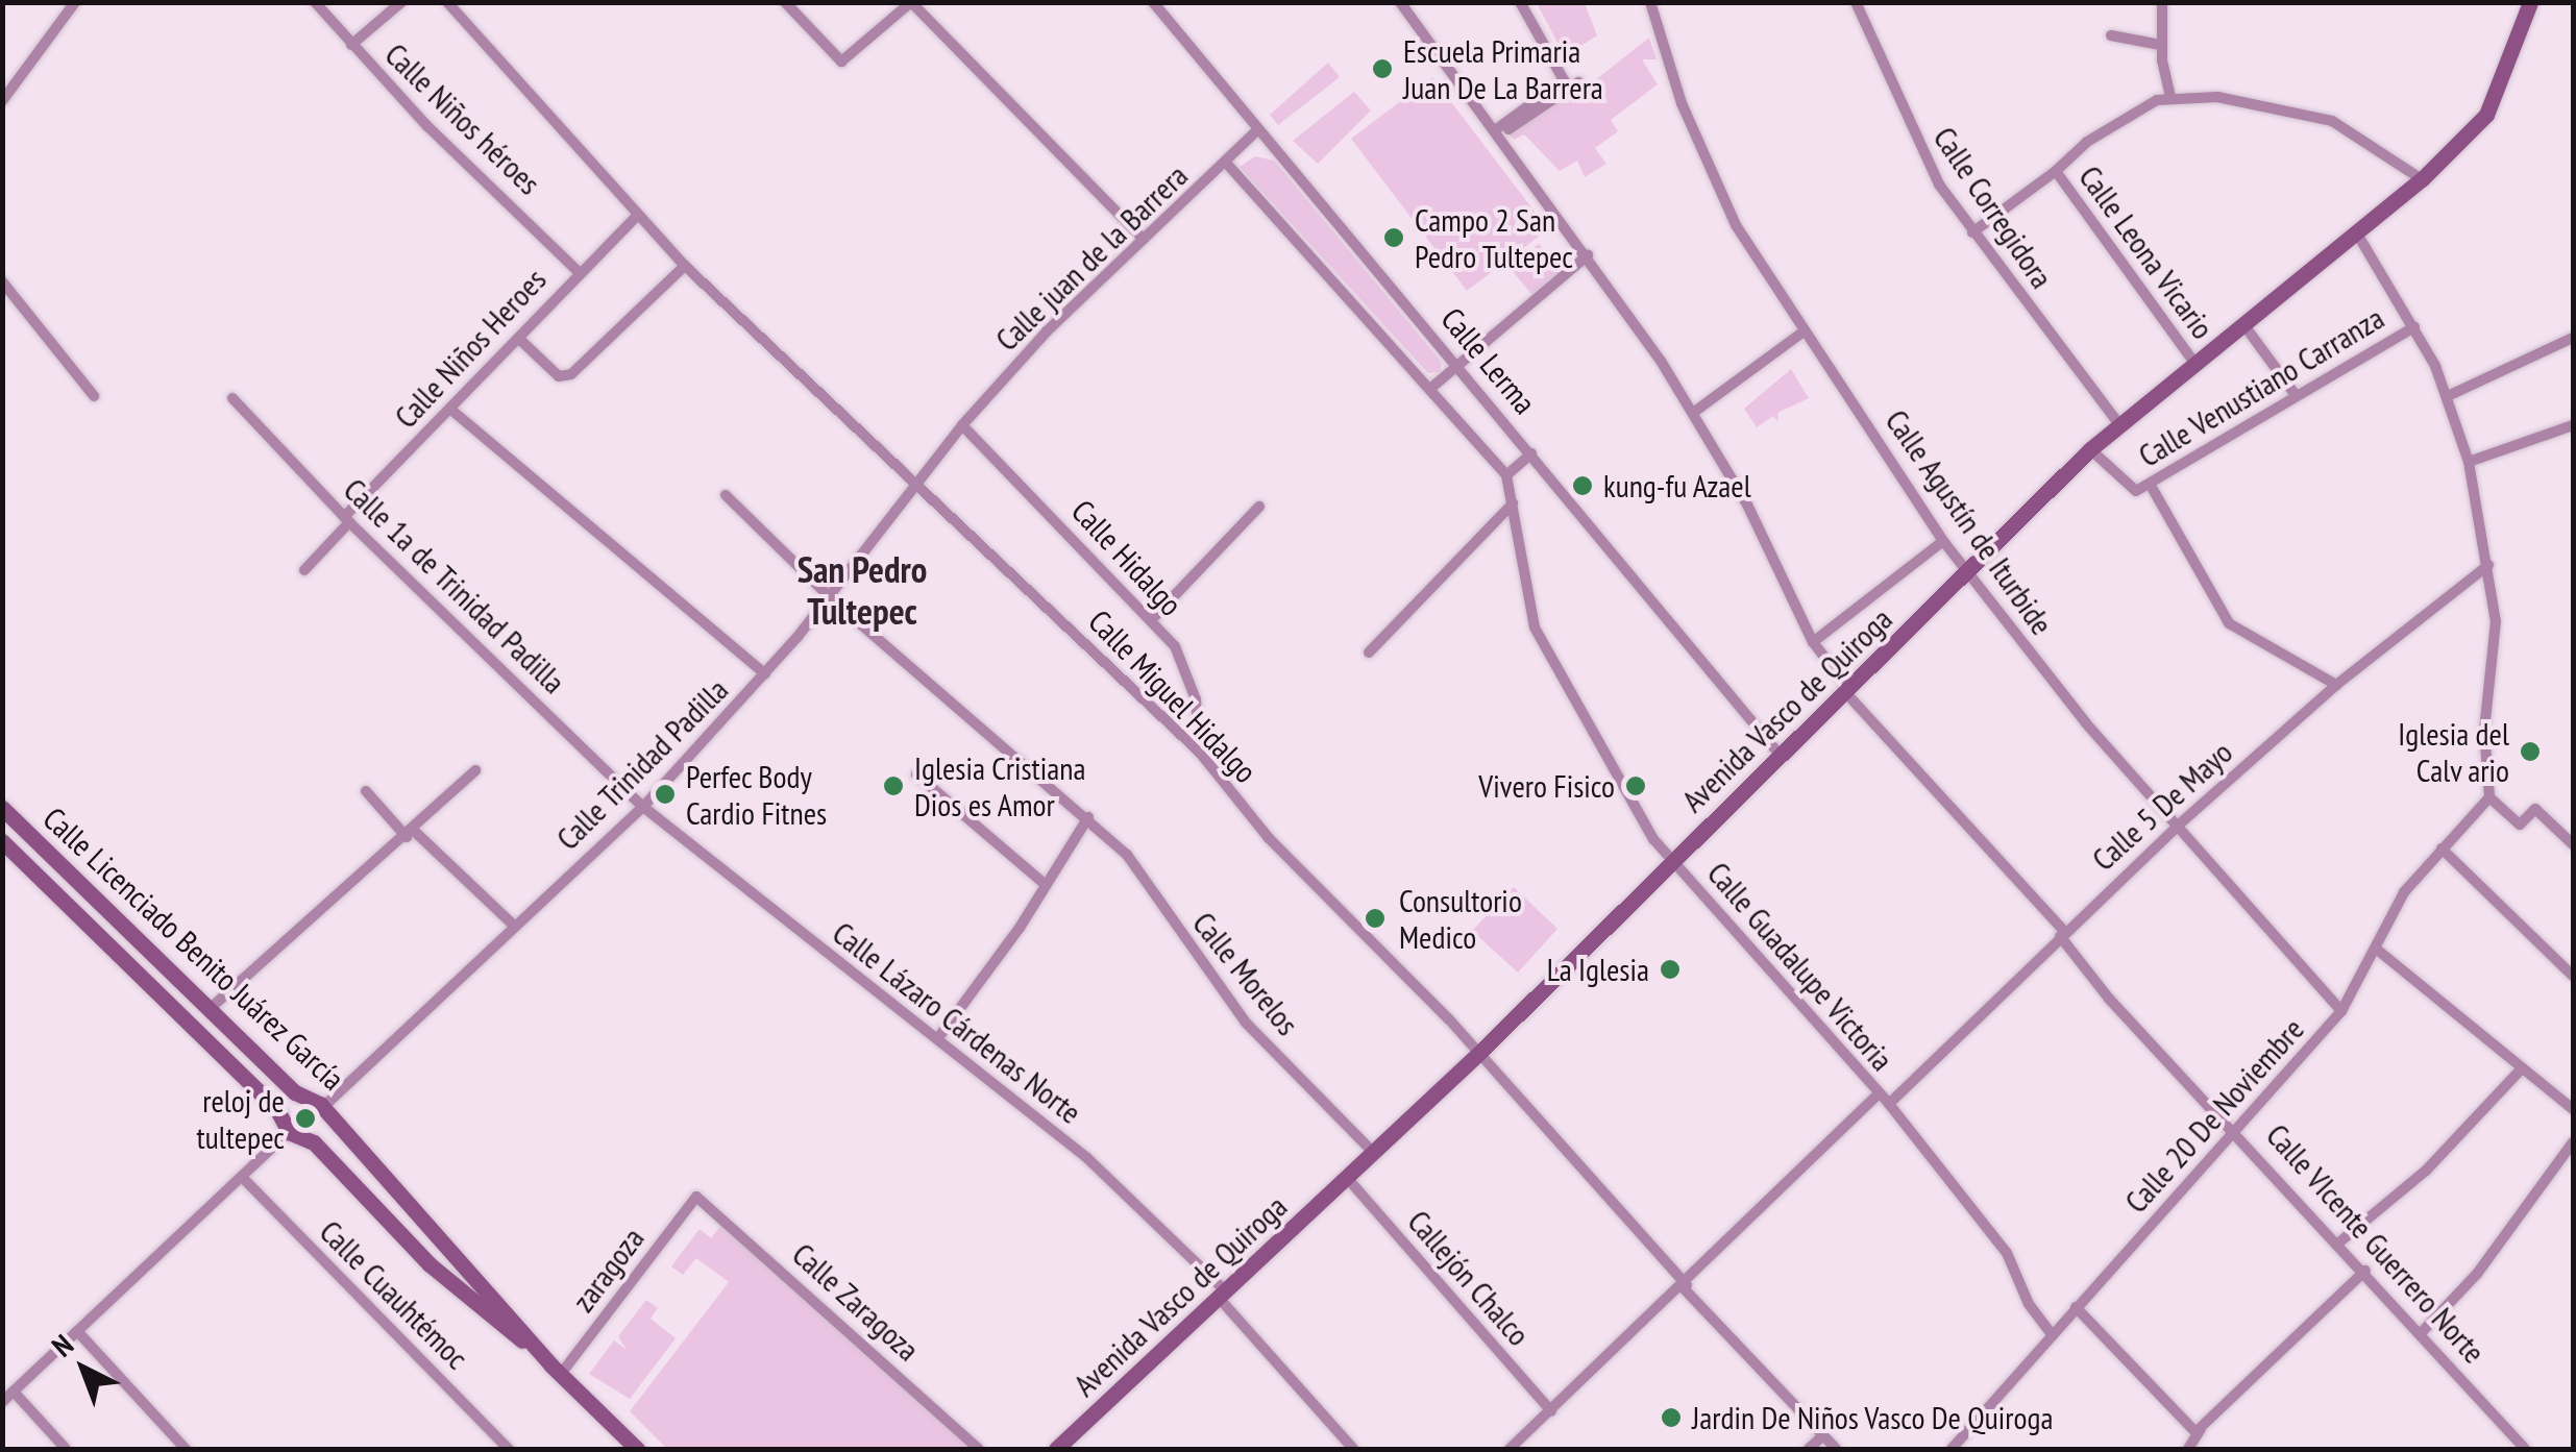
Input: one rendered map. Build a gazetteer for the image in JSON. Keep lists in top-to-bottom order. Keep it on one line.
{"streets":{"street":["Calle Niños héroes","Calle Corregidora","Calle Leona Vicario","Calle juan de la Barrera","Calle Niños Heroes","Calle Lerma","Calle Venustiano Carranza","Calle Agustín de Iturbide","Calle Hidalgo","Calle 1a de Trinidad Padilla","Calle Miguel Hidalgo","Avenida Vasco de Quiroga","Calle Trinidad Padilla","Calle 5 De Mayo","Calle Licenciado Benito Juárez García","Calle Guadalupe Victoria","Calle Morelos","Calle Lázaro Cárdenas Norte","Calle 20 De Noviembre","Calle VIcente Guerrero Norte","zaragoza","Callejón Chalco","Calle Cuauhtémoc","Calle Zaragoza"]},"crossings":[["Calle Niños héroes","Calle Niños Heroes"],["Calle Corregidora","Calle Leona Vicario"],["Calle Corregidora","Avenida Vasco de Quiroga"],["Calle Leona Vicario","Avenida Vasco de Quiroga"],["Calle juan de la Barrera","Calle Lerma"],["Calle juan de la Barrera","Calle Hidalgo"],["Calle juan de la Barrera","Calle Trinidad Padilla"],["Calle juan de la Barrera","Calle Guadalupe Victoria"],["Calle Niños Heroes","Calle 1a de Trinidad Padilla"],["Calle Niños Heroes","Calle Miguel Hidalgo"],["Calle Lerma","Avenida Vasco de Quiroga"],["Calle Venustiano Carranza","Avenida Vasco de Quiroga"],["Calle Agustín de Iturbide","Avenida Vasco de Quiroga"],["Calle Agustín de Iturbide","Calle 5 De Mayo"],["Calle Agustín de Iturbide","Calle 20 De Noviembre"],["Calle Hidalgo","Calle Miguel Hidalgo"],["Calle Hidalgo","Calle Trinidad Padilla"],["Calle 1a de Trinidad Padilla","Calle Trinidad Padilla"],["Calle 1a de Trinidad Padilla","Calle Lázaro Cárdenas Norte"],["Calle Miguel Hidalgo","Avenida Vasco de Quiroga"],["Calle Miguel Hidalgo","Calle Trinidad Padilla"],["Avenida Vasco de Quiroga","Calle Guadalupe Victoria"],["Avenida Vasco de Quiroga","Calle Morelos"],["Avenida Vasco de Quiroga","Calle Lázaro Cárdenas Norte"],["Avenida Vasco de Quiroga","Calle VIcente Guerrero Norte"],["Avenida Vasco de Quiroga","Callejón Chalco"],["Calle Trinidad Padilla","Calle Licenciado Benito Juárez García"],["Calle Trinidad Padilla","Calle Morelos"],["Calle Trinidad Padilla","Calle Lázaro Cárdenas Norte"],["Calle 5 De Mayo","Calle Guadalupe Victoria"],["Calle 5 De Mayo","Calle VIcente Guerrero Norte"],["Calle Licenciado Benito Juárez García","zaragoza"],["Calle Guadalupe Victoria","Calle 20 De Noviembre"],["Calle 20 De Noviembre","Calle VIcente Guerrero Norte"],["zaragoza","Calle Zaragoza"]],"districts":["San Pedro Tultepec"],"places":["Escuela Primaria Juan De La Barrera","Campo 2 San Pedro Tultepec","kung-fu Azael","Iglesia del Calv ario","Iglesia Cristiana Dios es Amor","Vivero Fisico","Perfec Body Cardio Fitnes","Consultorio Medico","La Iglesia","reloj de tultepec","Jardin De Niños Vasco De Quiroga"],"north":"top left"}
